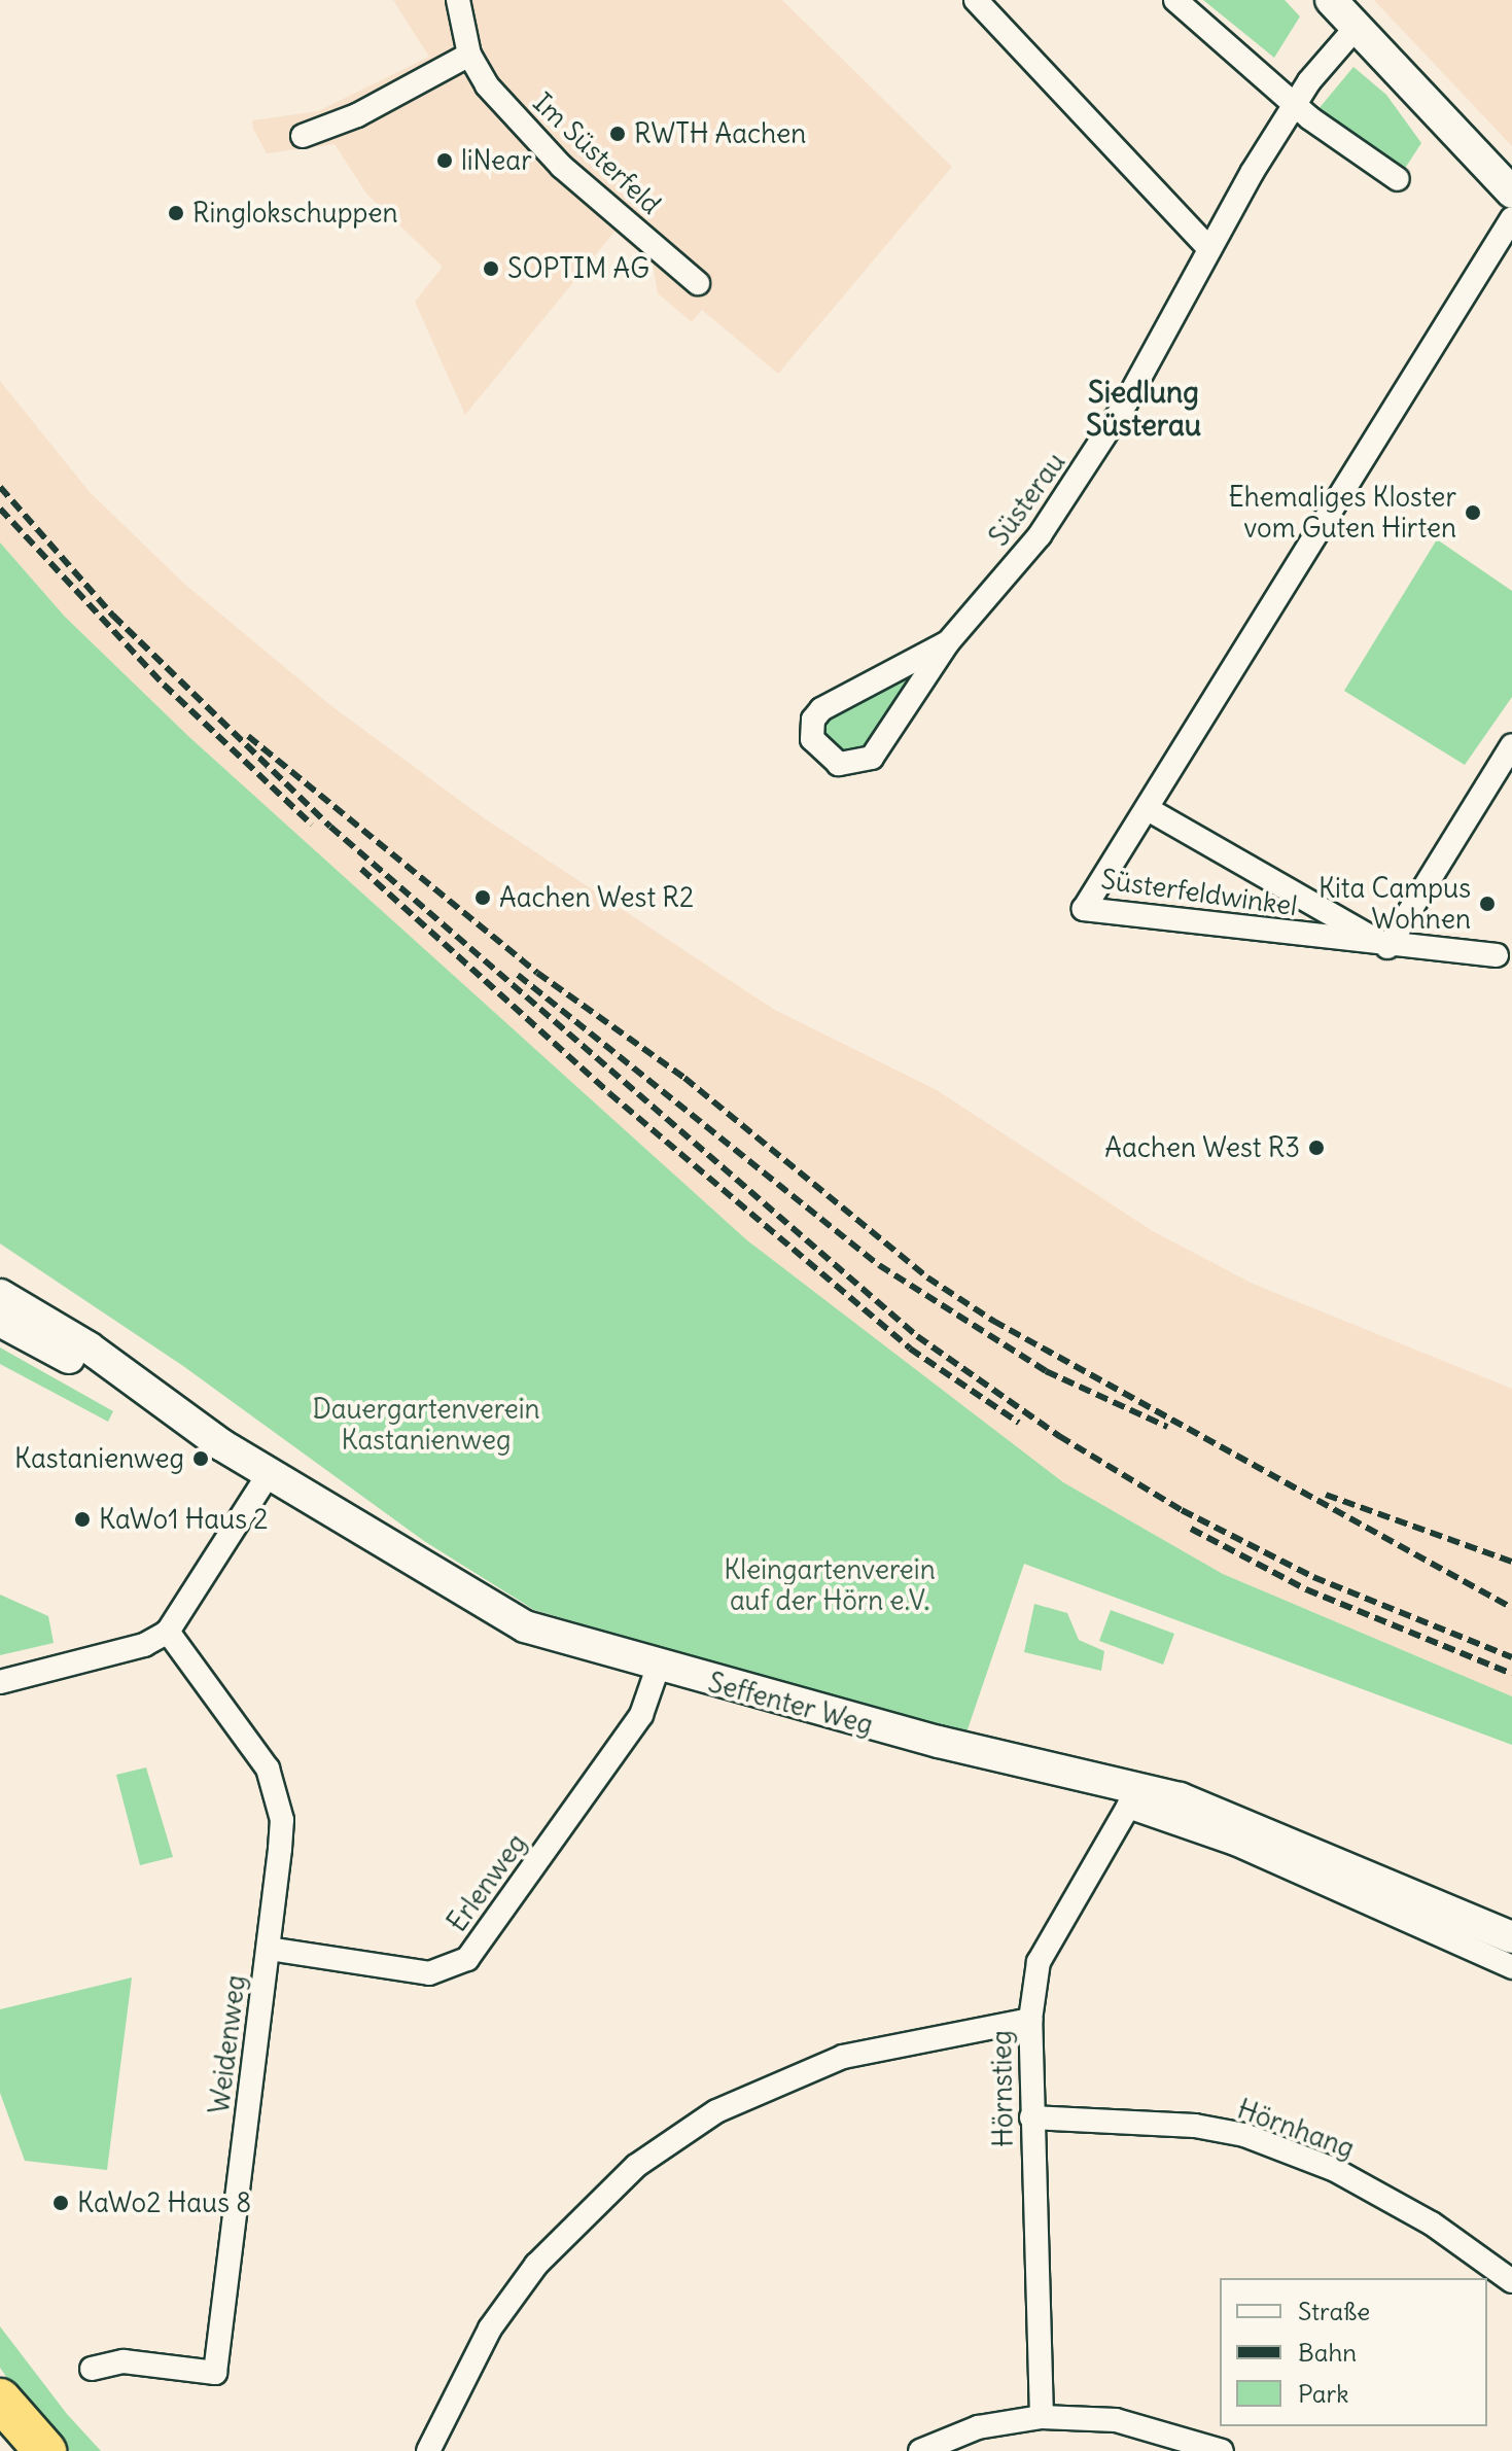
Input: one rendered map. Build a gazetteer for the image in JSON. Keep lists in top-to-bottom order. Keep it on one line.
{"streets":{"street":["Im Süsterfeld","Süsterau","Süsterfeldwinkel","Seffenter Weg","Erlenweg","Weidenweg","Hörnstieg","Hörnhang"]},"crossings":[["Seffenter Weg","Erlenweg"],["Seffenter Weg","Hörnstieg"],["Erlenweg","Weidenweg"],["Hörnstieg","Hörnhang"]],"districts":["Siedlung Süsterau"],"parks":["Dauergartenverein Kastanienweg","Kleingartenverein auf der Hörn e.V."],"places":["RWTH Aachen","liNear","Ringlokschuppen","SOPTIM AG","Ehemaliges Kloster vom Guten Hirten","Aachen West R2","Kita Campus Wohnen","Aachen West R3","Kastanienweg","KaWo1 Haus 2","KaWo2 Haus 8"],"legend":["Straße","Bahn","Park"]}
